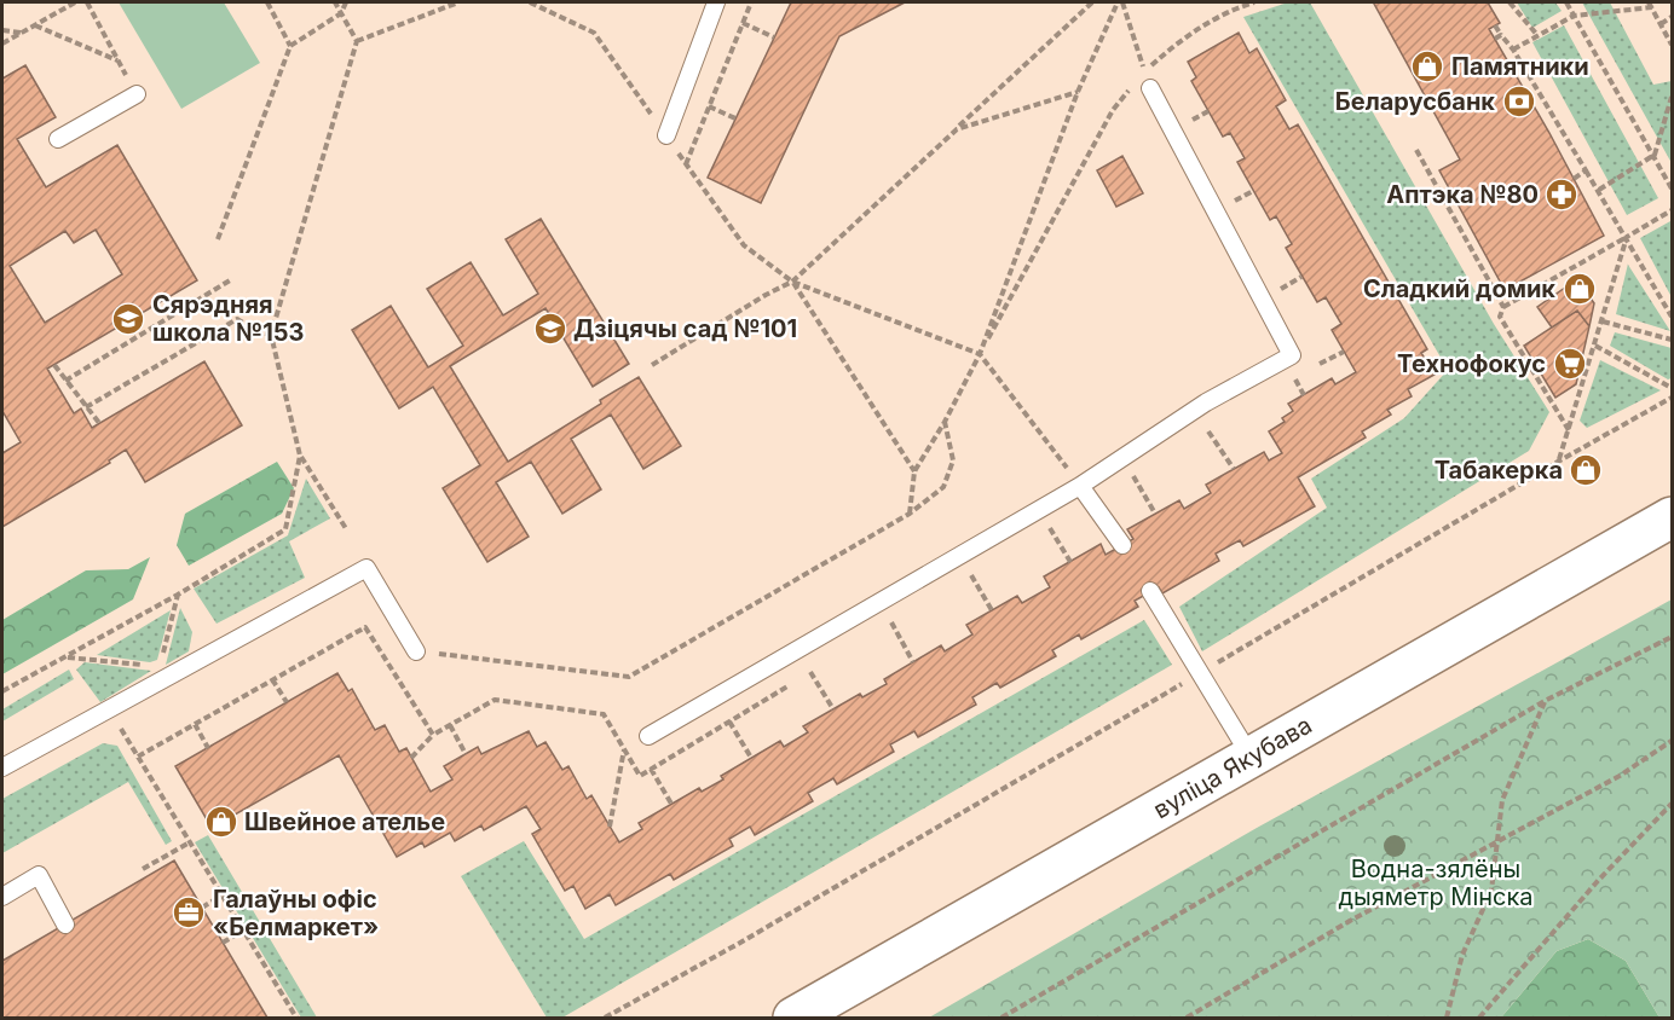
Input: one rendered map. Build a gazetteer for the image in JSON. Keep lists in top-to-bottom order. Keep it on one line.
{"streets":{"street":["вуліца Якубава"]},"parks":["Водна-зялёны дыяметр Мінска"],"places":{"shop":["Памятники","Сладкий домик","Табакерка","Швейное ателье"],"bank":["Беларусбанк"],"pharmacy":["Аптэка №80"],"school or university":["Сярэдняя школа №153","Дзіцячы сад №101"],"supermarket":["Технофокус"],"office":["Галаўны офіс «Белмаркет»"]}}
